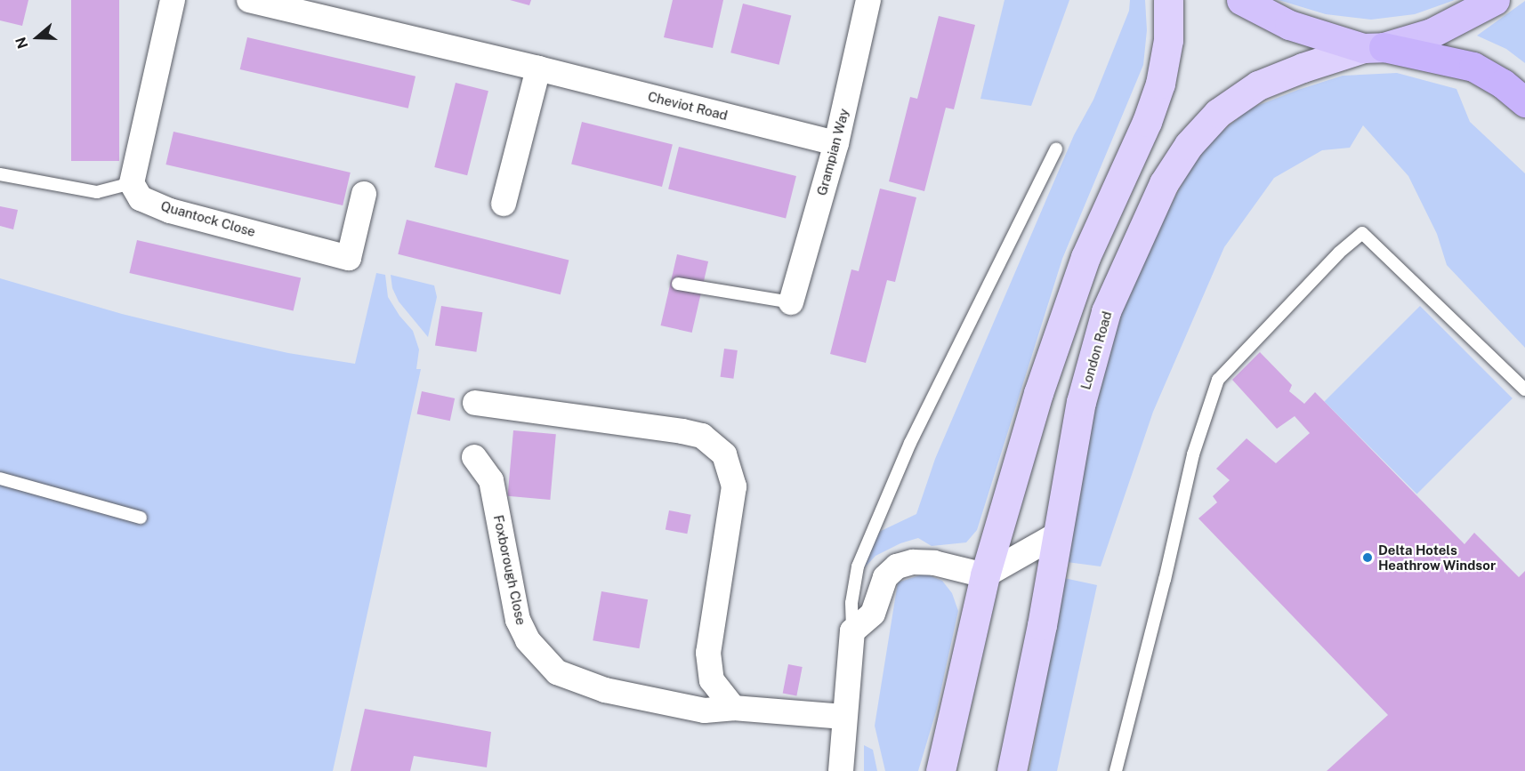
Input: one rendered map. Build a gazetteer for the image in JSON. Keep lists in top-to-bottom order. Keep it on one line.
{"streets":{"main road":["London Road"],"street":["Cheviot Road","Grampian Way","Quantock Close","Foxborough Close"]},"crossings":[["Cheviot Road","Grampian Way"]],"places":["Delta Hotels Heathrow Windsor"],"north":"left"}
